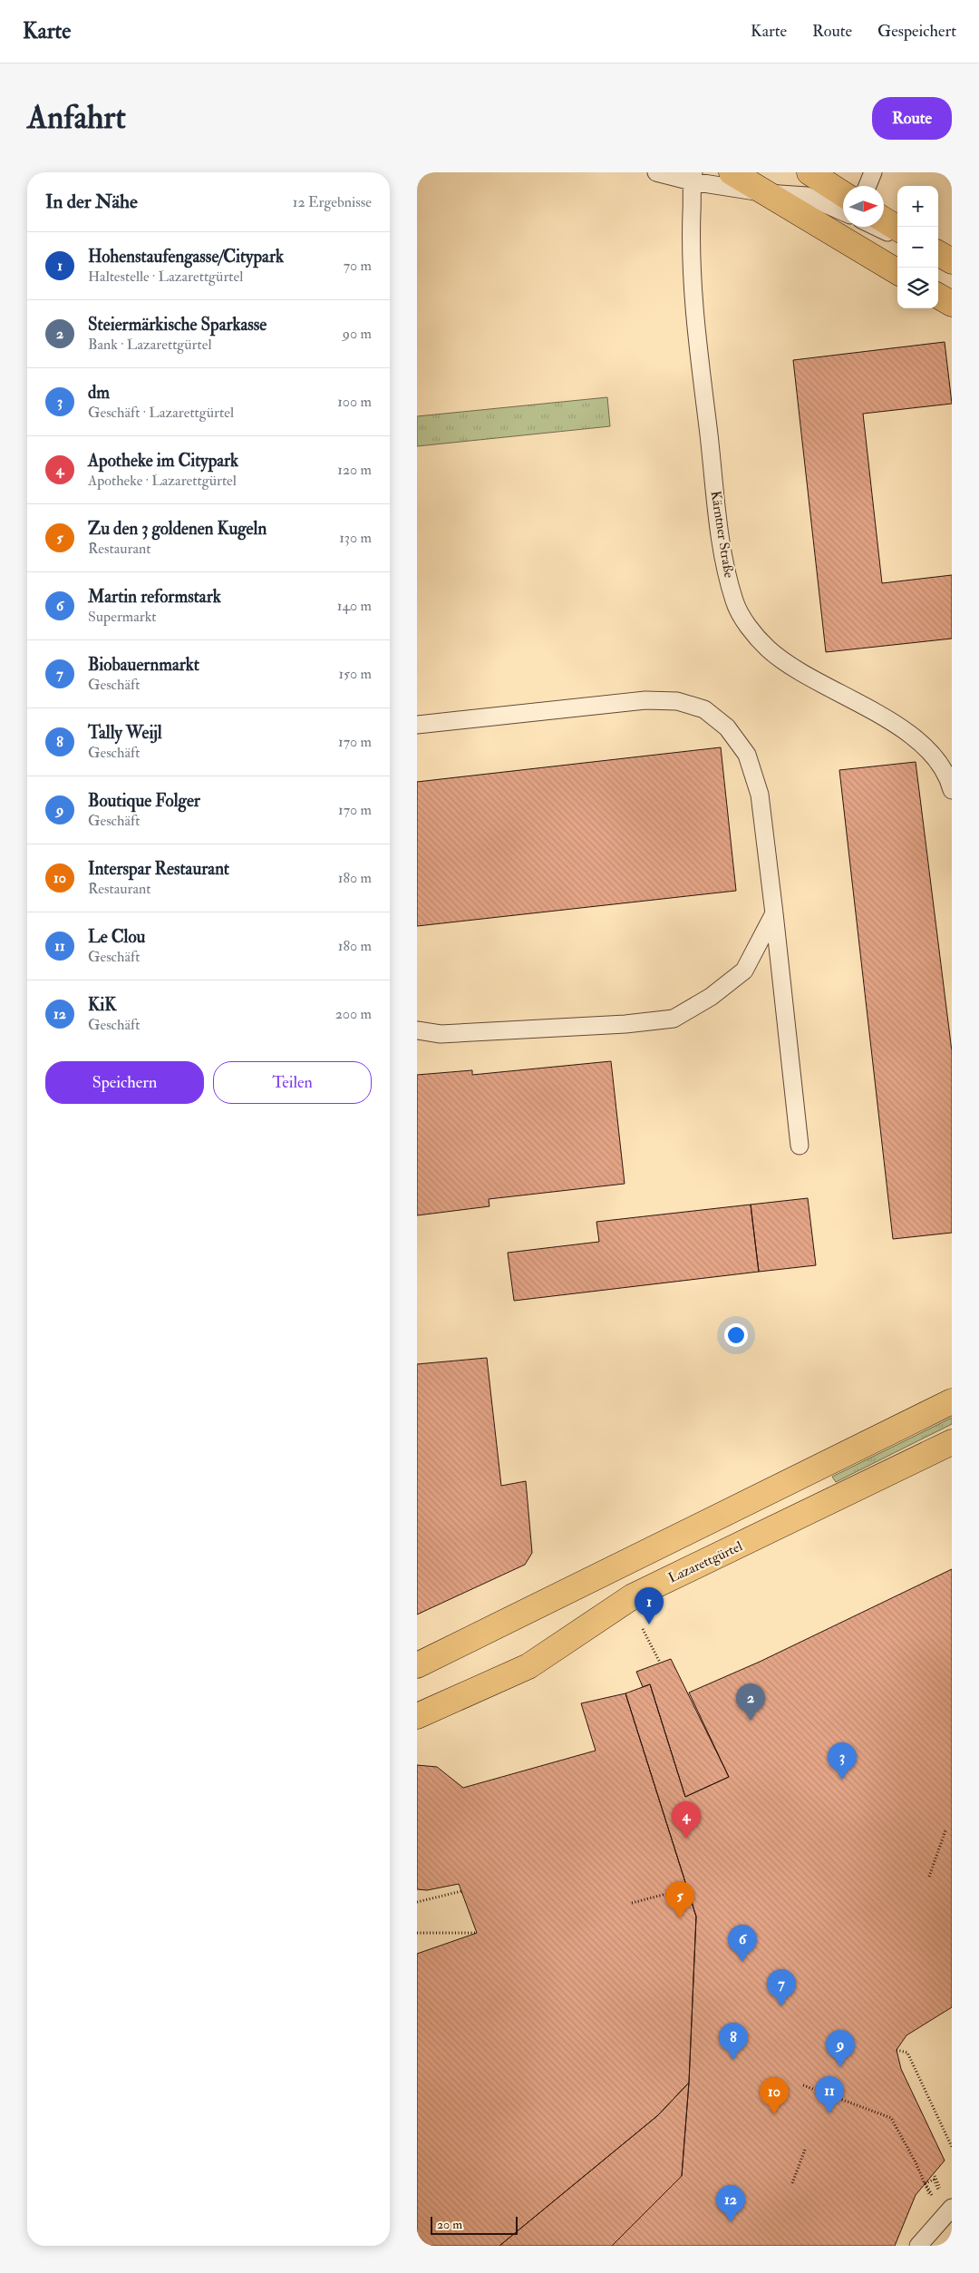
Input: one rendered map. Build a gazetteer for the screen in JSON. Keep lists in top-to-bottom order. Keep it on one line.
{"streets":{"main road":["Lazarettgürtel"],"lane":["Kärntner Straße"]},"scale_bar":"20 m","north":"right","page":{"header":"Karte","nav":["Karte","Route","Gespeichert"],"buttons":["Route",["Speichern","Teilen"]],"title":"Anfahrt","heading":["In der Nähe","12 Ergebnisse"],"map_buttons":["+","−"],"list":[{"mark":"1","name":"Hohenstaufengasse/Citypark","note":"Haltestelle · Lazarettgürtel","value":"70 m"},{"mark":"2","name":"Steiermärkische Sparkasse","note":"Bank · Lazarettgürtel","value":"90 m"},{"mark":"3","name":"dm","note":"Geschäft · Lazarettgürtel","value":"100 m"},{"mark":"4","name":"Apotheke im Citypark","note":"Apotheke · Lazarettgürtel","value":"120 m"},{"mark":"5","name":"Zu den 3 goldenen Kugeln","note":"Restaurant","value":"130 m"},{"mark":"6","name":"Martin reformstark","note":"Supermarkt","value":"140 m"},{"mark":"7","name":"Biobauernmarkt","note":"Geschäft","value":"150 m"},{"mark":"8","name":"Tally Weijl","note":"Geschäft","value":"170 m"},{"mark":"9","name":"Boutique Folger","note":"Geschäft","value":"170 m"},{"mark":"10","name":"Interspar Restaurant","note":"Restaurant","value":"180 m"},{"mark":"11","name":"Le Clou","note":"Geschäft","value":"180 m"},{"mark":"12","name":"KiK","note":"Geschäft","value":"200 m"}],"pins":["1","2","3","4","5","6","7","8","9","11","10","12"],"scale":"20 m"}}
